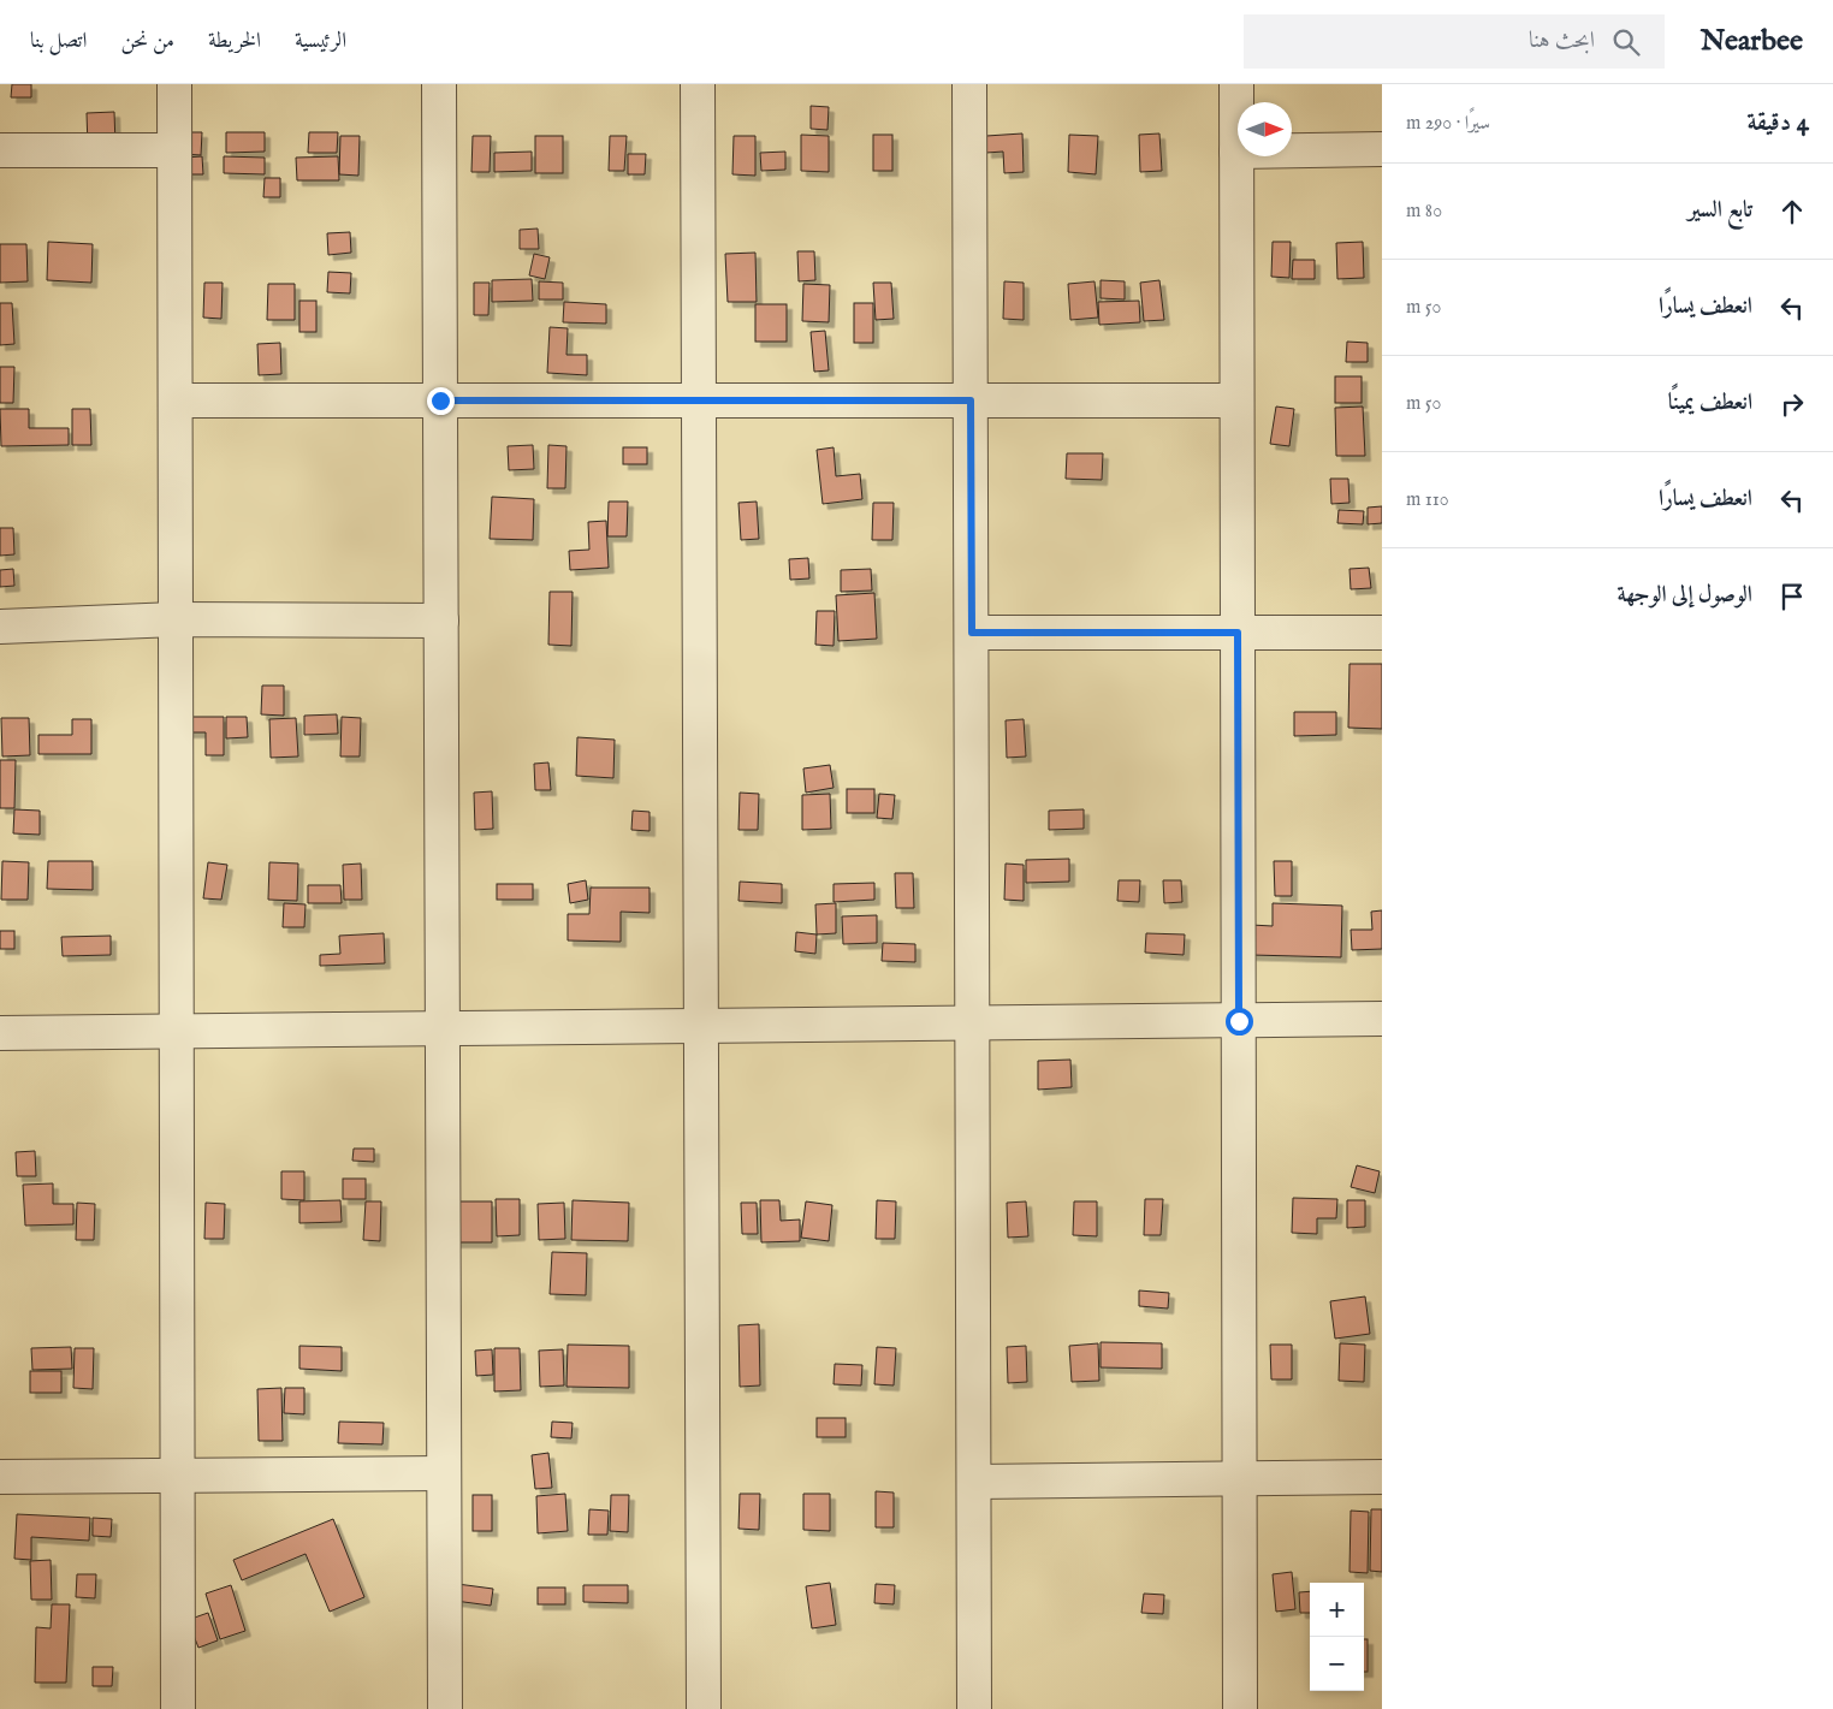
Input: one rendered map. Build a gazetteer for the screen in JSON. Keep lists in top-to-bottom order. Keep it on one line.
{"north":"right","page":{"header":"Nearbee","search":"ابحث هنا","nav":["الرئيسية","الخريطة","من نحن","اتصل بنا"],"heading":["4 دقيقة","سيرًا · 290 m"],"list":[["تابع السير","80 m"],["انعطف يسارًا","50 m"],["انعطف يمينًا","50 m"],["انعطف يسارًا","110 m"],"الوصول إلى الوجهة"],"map_buttons":["+","−"]}}
